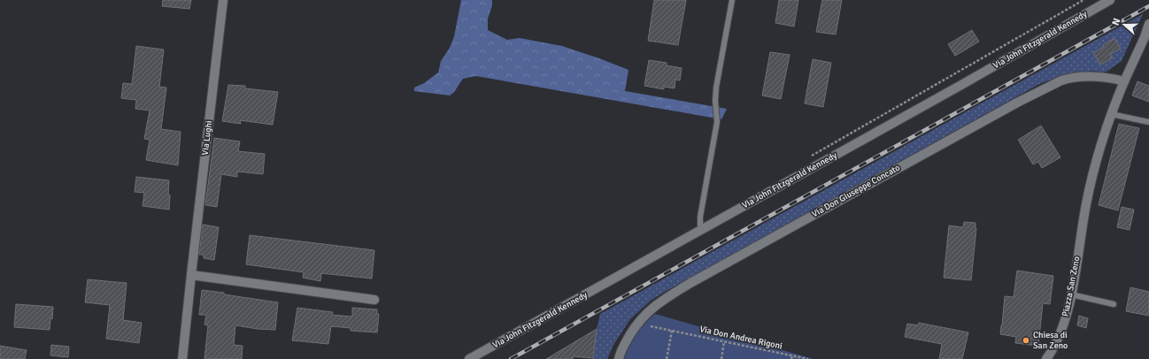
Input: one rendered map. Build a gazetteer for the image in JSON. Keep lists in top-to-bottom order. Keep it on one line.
{"streets":{"street":["Via John Fitzgerald Kennedy","Via Lughi","Via Don Giuseppe Concato","Piazza San Zeno"],"path":["Via Don Andrea Rigoni"]},"places":["Chiesa di San Zeno"],"north":"left"}
